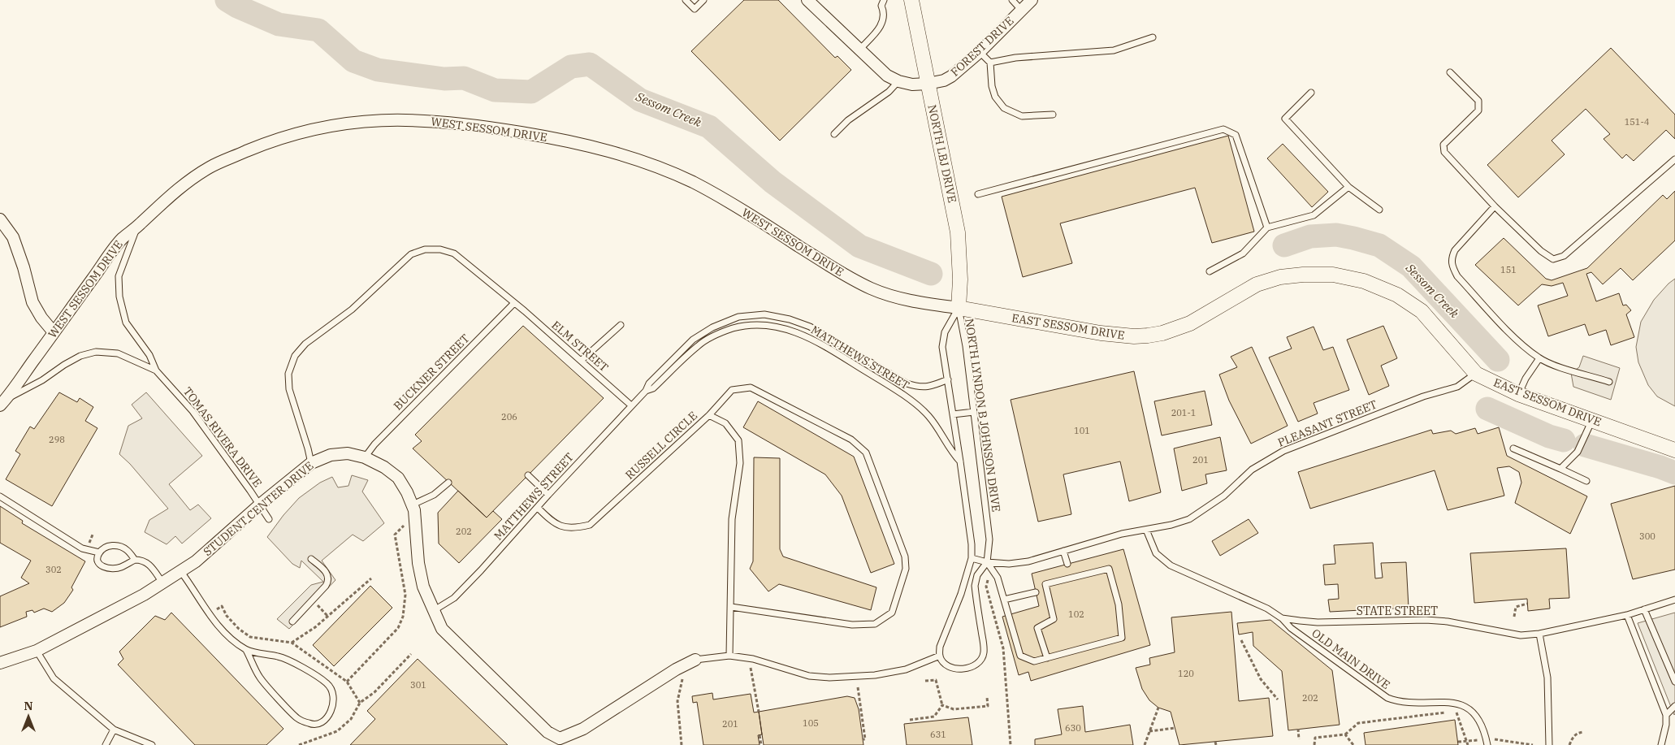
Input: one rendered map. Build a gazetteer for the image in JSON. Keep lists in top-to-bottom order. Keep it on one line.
{"streets":{"street":["FOREST DRIVE","WEST SESSOM DRIVE","NORTH LBJ DRIVE","EAST SESSOM DRIVE","STUDENT CENTER DRIVE"],"lane":["ELM STREET","MATTHEWS STREET","BUCKNER STREET","NORTH LYNDON B JOHNSON DRIVE","PLEASANT STREET","TOMAS RIVERA DRIVE","RUSSELL CIRCLE","STATE STREET","OLD MAIN DRIVE"]},"crossings":[["FOREST DRIVE","NORTH LBJ DRIVE"],["WEST SESSOM DRIVE","NORTH LBJ DRIVE"],["WEST SESSOM DRIVE","EAST SESSOM DRIVE"],["WEST SESSOM DRIVE","NORTH LYNDON B JOHNSON DRIVE"],["WEST SESSOM DRIVE","TOMAS RIVERA DRIVE"],["NORTH LBJ DRIVE","EAST SESSOM DRIVE"],["NORTH LBJ DRIVE","NORTH LYNDON B JOHNSON DRIVE"],["EAST SESSOM DRIVE","NORTH LYNDON B JOHNSON DRIVE"],["EAST SESSOM DRIVE","PLEASANT STREET"],["ELM STREET","MATTHEWS STREET"],["ELM STREET","BUCKNER STREET"],["ELM STREET","STUDENT CENTER DRIVE"],["MATTHEWS STREET","NORTH LYNDON B JOHNSON DRIVE"],["MATTHEWS STREET","RUSSELL CIRCLE"],["MATTHEWS STREET","STUDENT CENTER DRIVE"],["BUCKNER STREET","STUDENT CENTER DRIVE"],["NORTH LYNDON B JOHNSON DRIVE","PLEASANT STREET"],["PLEASANT STREET","STATE STREET"],["TOMAS RIVERA DRIVE","STUDENT CENTER DRIVE"],["STATE STREET","OLD MAIN DRIVE"]],"water":["Sessom Creek"],"house_numbers":["151-4","151","201-1","206","101","298","201","202","300","302","102","120","301","202","105","201","630","631"],"north":"top"}
